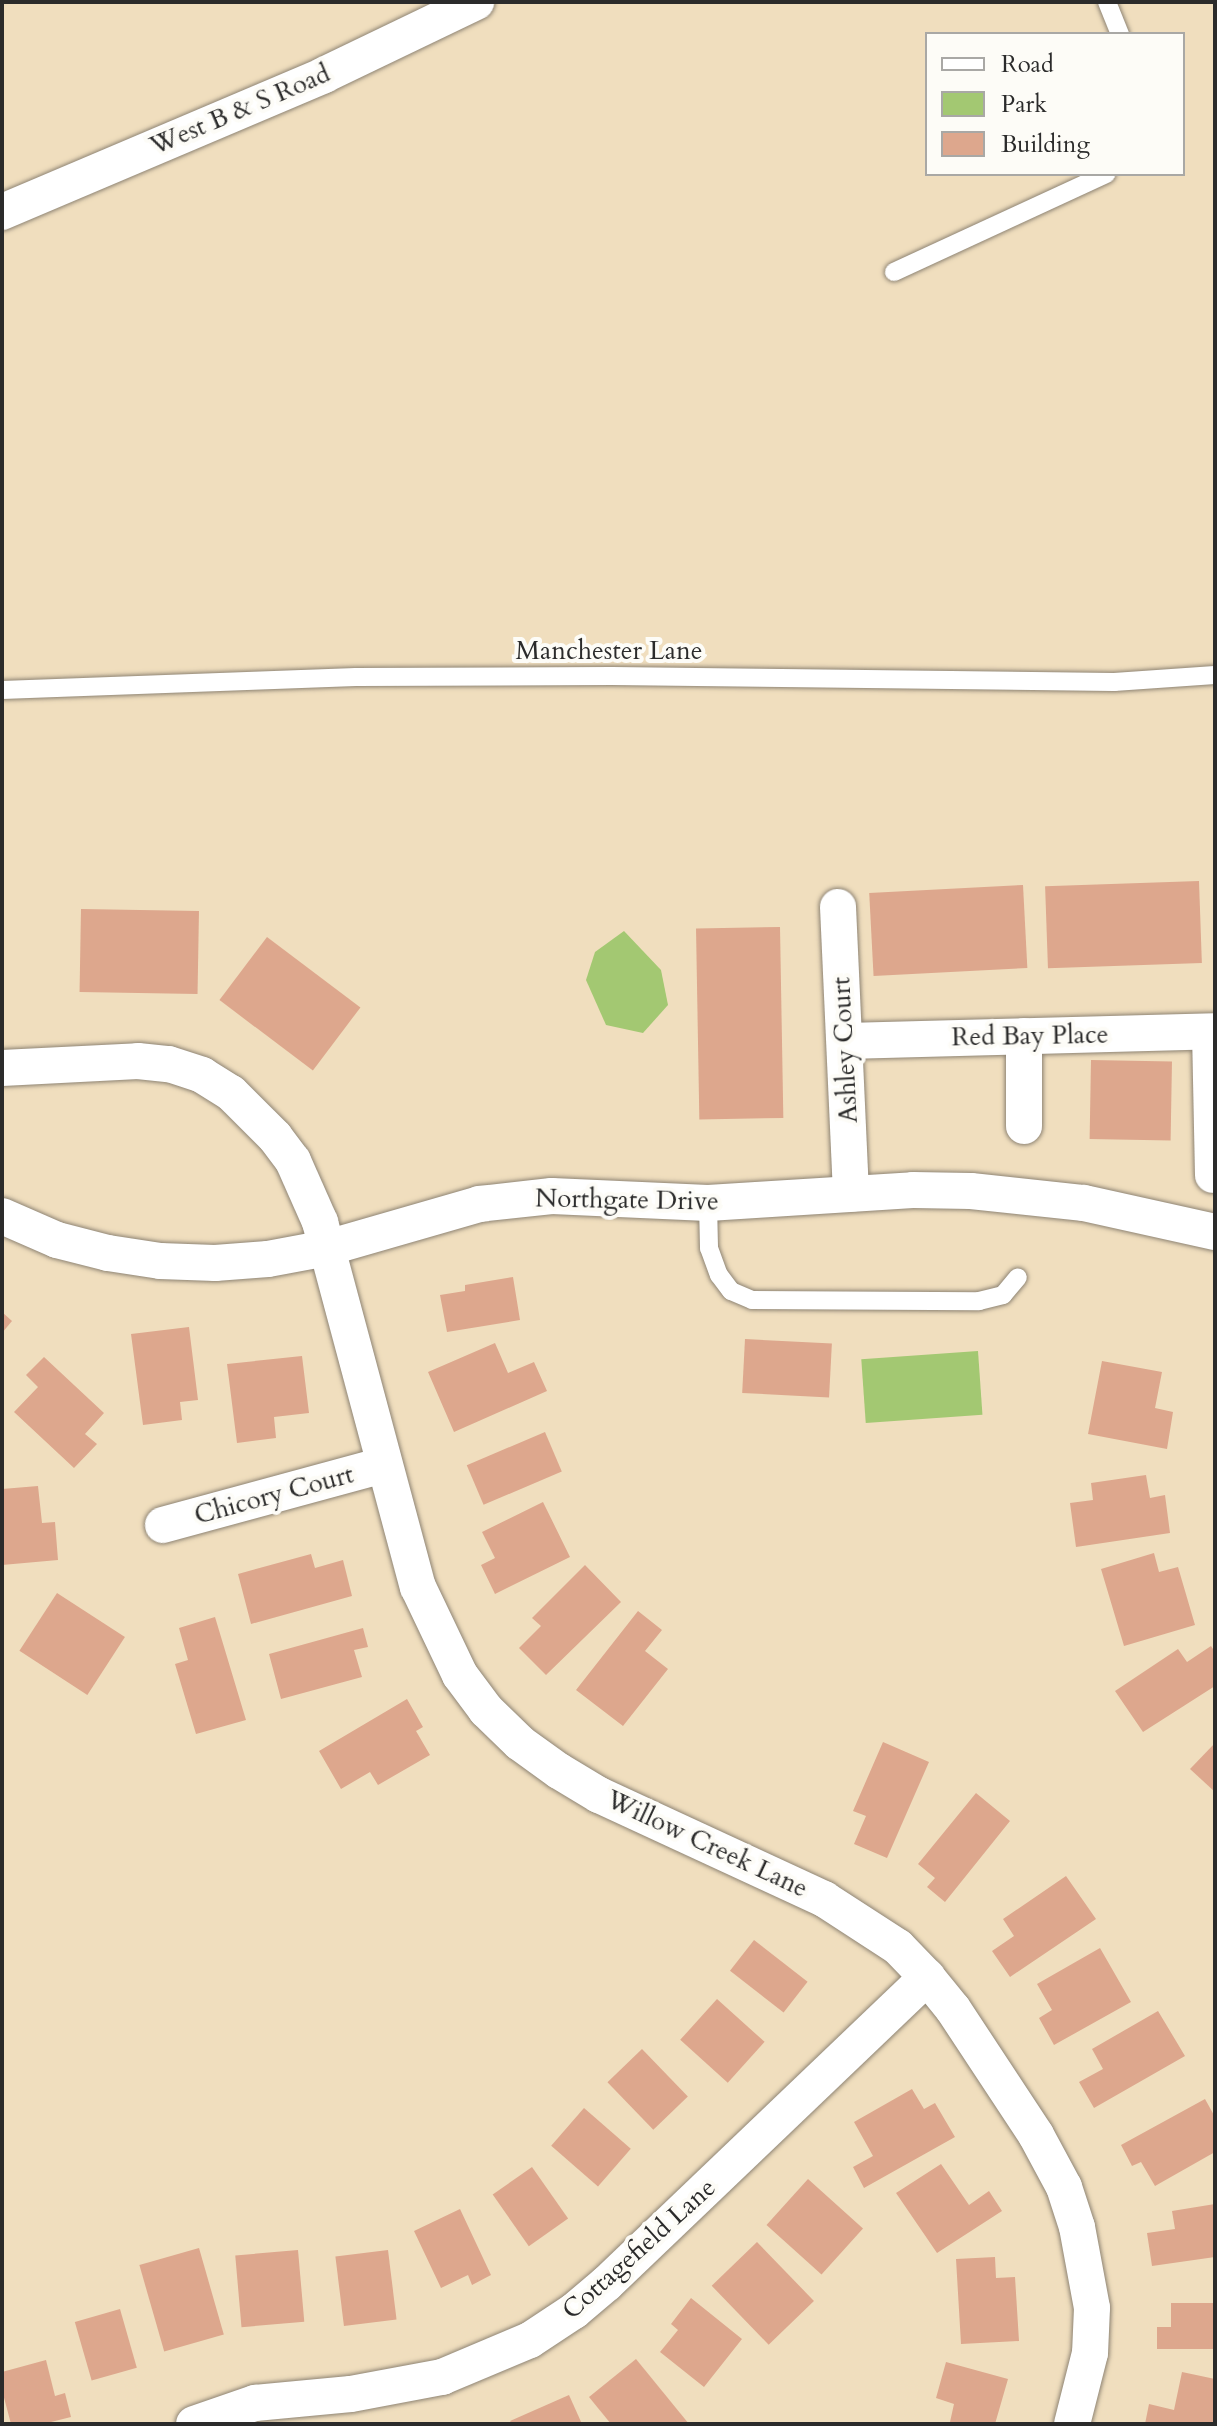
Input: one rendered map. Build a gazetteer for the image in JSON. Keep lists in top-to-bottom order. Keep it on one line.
{"streets":{"street":["West B & S Road","Red Bay Place","Ashley Court","Northgate Drive","Chicory Court","Willow Creek Lane","Cottagefield Lane"],"lane":["Manchester Lane"]},"crossings":[["Red Bay Place","Ashley Court"],["Ashley Court","Northgate Drive"],["Northgate Drive","Willow Creek Lane"],["Chicory Court","Willow Creek Lane"],["Willow Creek Lane","Cottagefield Lane"]],"legend":["Road","Park","Building"]}
